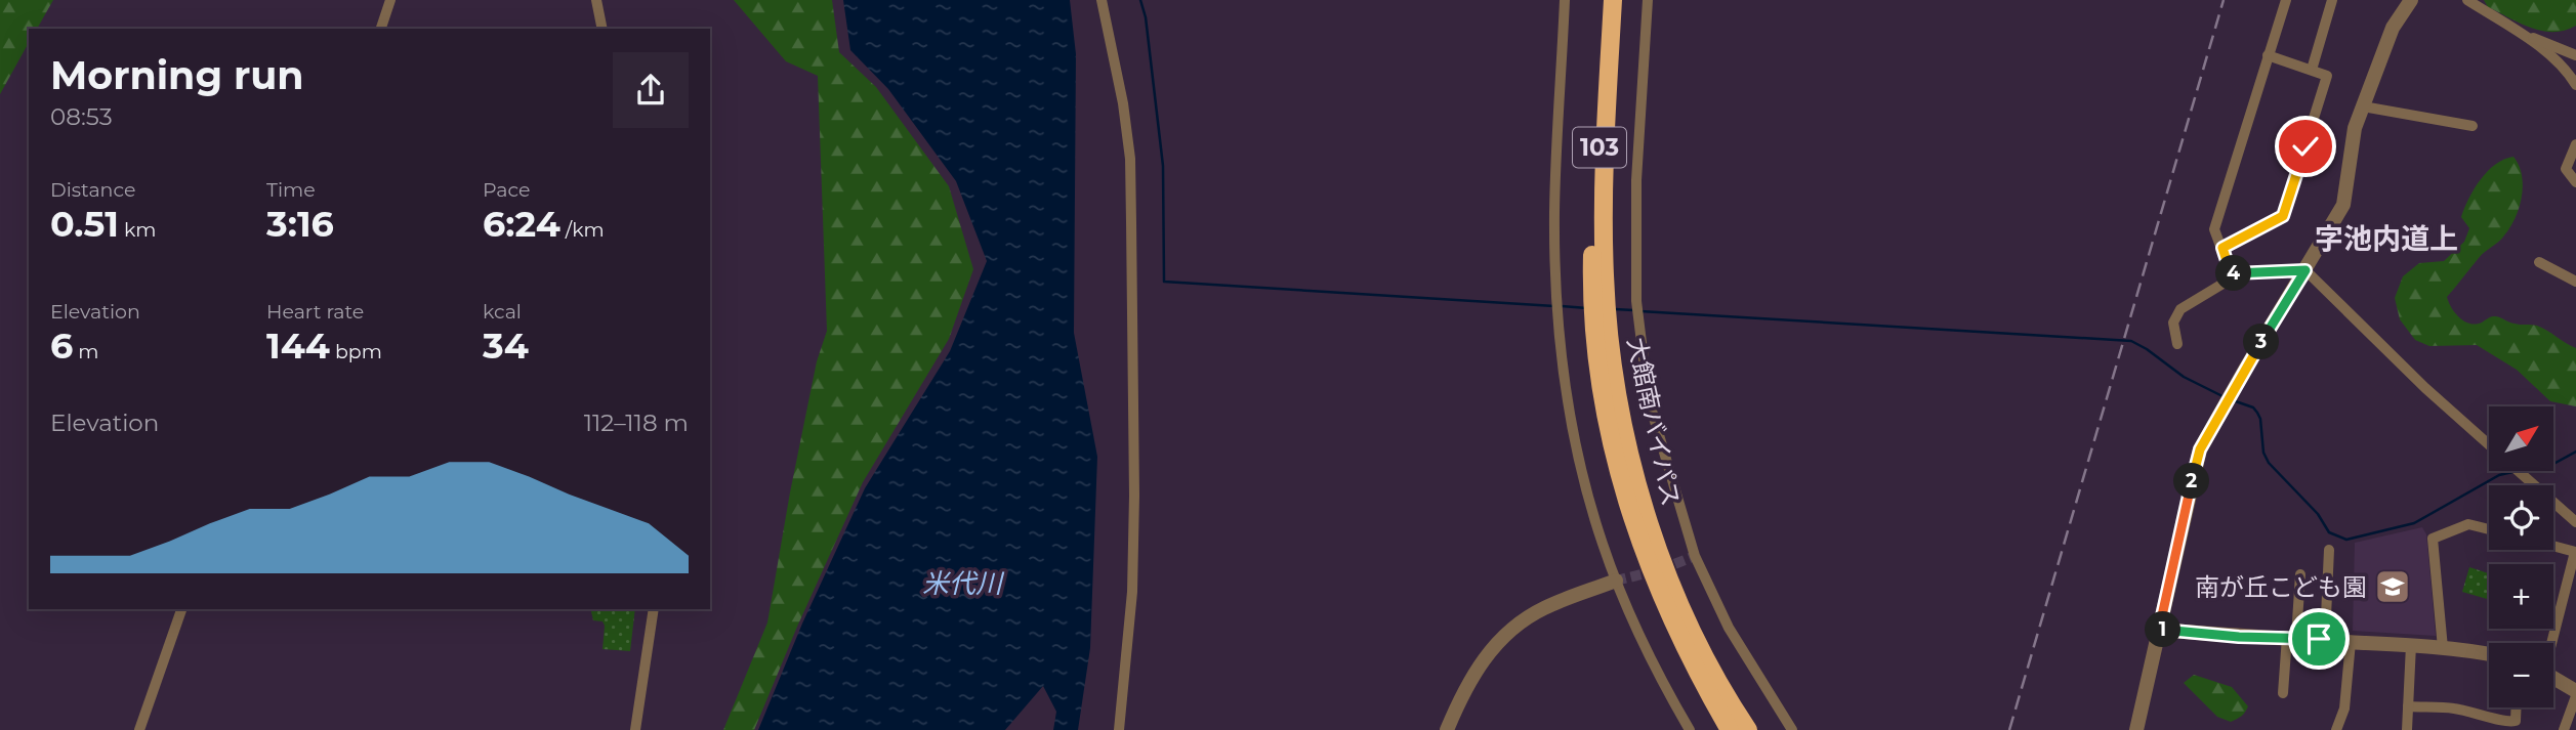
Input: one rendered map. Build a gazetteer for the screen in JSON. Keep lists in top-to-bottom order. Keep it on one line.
{"streets":{"highway":["103","大館南バイパス"]},"districts":["字池内道上"],"water":["米代川"],"places":{"school or university":["南が丘こども園"]},"north":"top right","page":{"heading":["Morning run","08:53"],"stats":[["Distance","0.51 km"],["Time","3:16"],["Pace","6:24 /km"],["Elevation","6 m"],["Heart rate","144 bpm"],["kcal","34"]],"pins":["4","3","2","1"],"chart":["Elevation","112–118 m"],"map_buttons":["+","−"]}}
